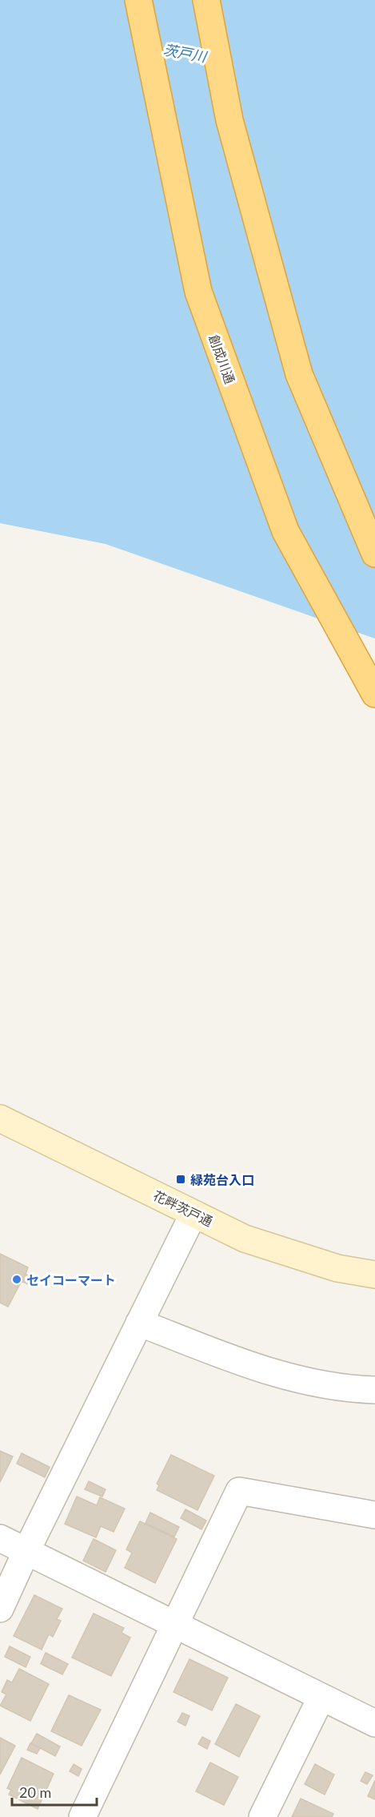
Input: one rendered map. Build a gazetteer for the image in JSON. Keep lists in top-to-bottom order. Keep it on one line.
{"streets":{"highway":["創成川通"],"main road":["花畔茨戸通"]},"water":["茨戸川"],"places":{"transit":["緑苑台入口"],"other":["セイコーマート"]},"scale_bar":"20 m"}
